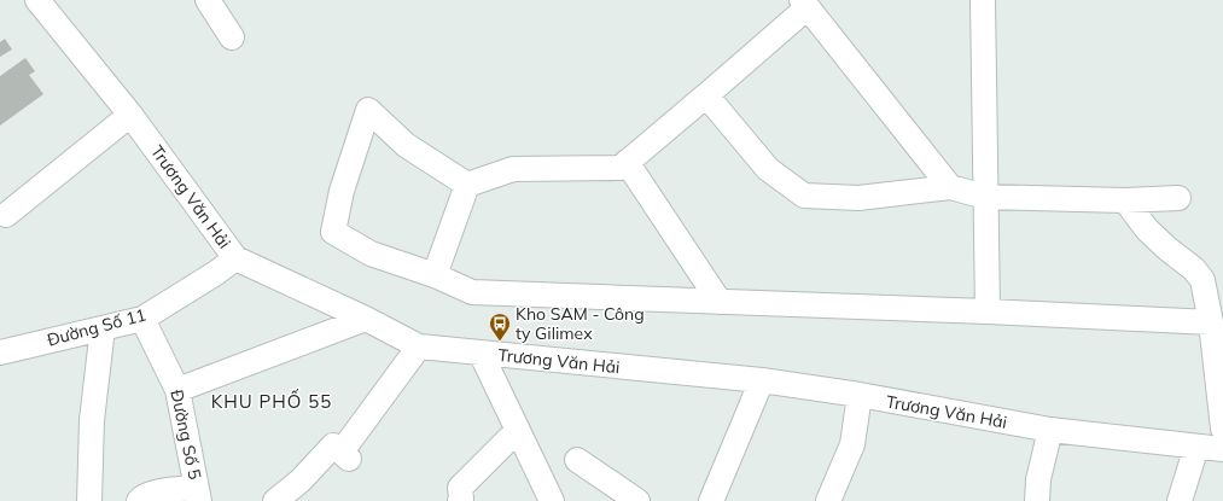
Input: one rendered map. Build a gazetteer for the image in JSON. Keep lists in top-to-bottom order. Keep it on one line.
{"streets":{"street":["Trương Văn Hải","Đường Số 11","Đường Số 5"]},"crossings":[["Trương Văn Hải","Đường Số 11"],["Đường Số 11","Đường Số 5"]],"districts":["KHU PHỐ 55"],"places":{"bus stop":["Kho SAM - Công ty Gilimex"]}}
